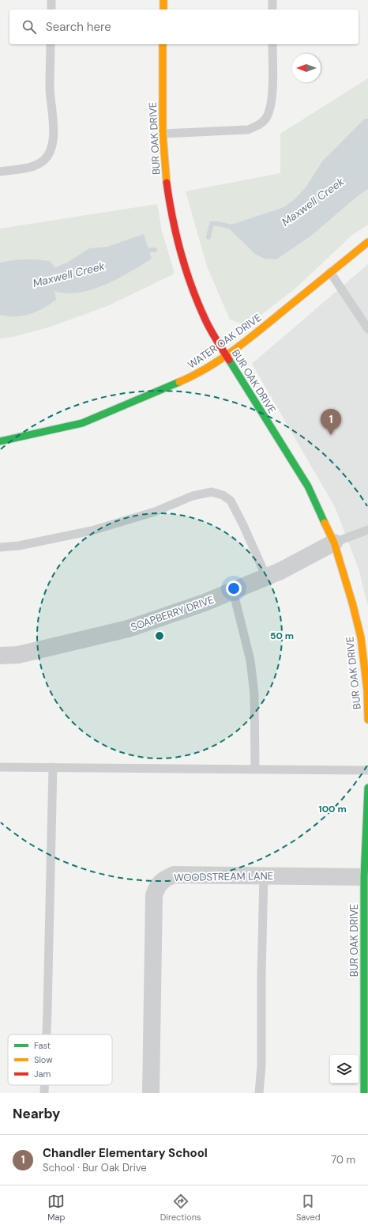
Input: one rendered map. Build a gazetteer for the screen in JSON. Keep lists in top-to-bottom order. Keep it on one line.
{"streets":{"street":["BUR OAK DRIVE","WATER OAK DRIVE","SOAPBERRY DRIVE","WOODSTREAM LANE"]},"crossings":[["BUR OAK DRIVE","WATER OAK DRIVE"],["BUR OAK DRIVE","SOAPBERRY DRIVE"],["BUR OAK DRIVE","WOODSTREAM LANE"]],"water":["Maxwell Creek"],"legend":["Fast","Slow","Jam"],"north":"left","page":{"search":"Search here","pins":"1","heading":"Nearby","list":[{"mark":"1","name":"Chandler Elementary School","note":"School · Bur Oak Drive","value":"70 m"}],"nav":["Map","Directions","Saved"]},"rings":["50 m","100 m"]}
